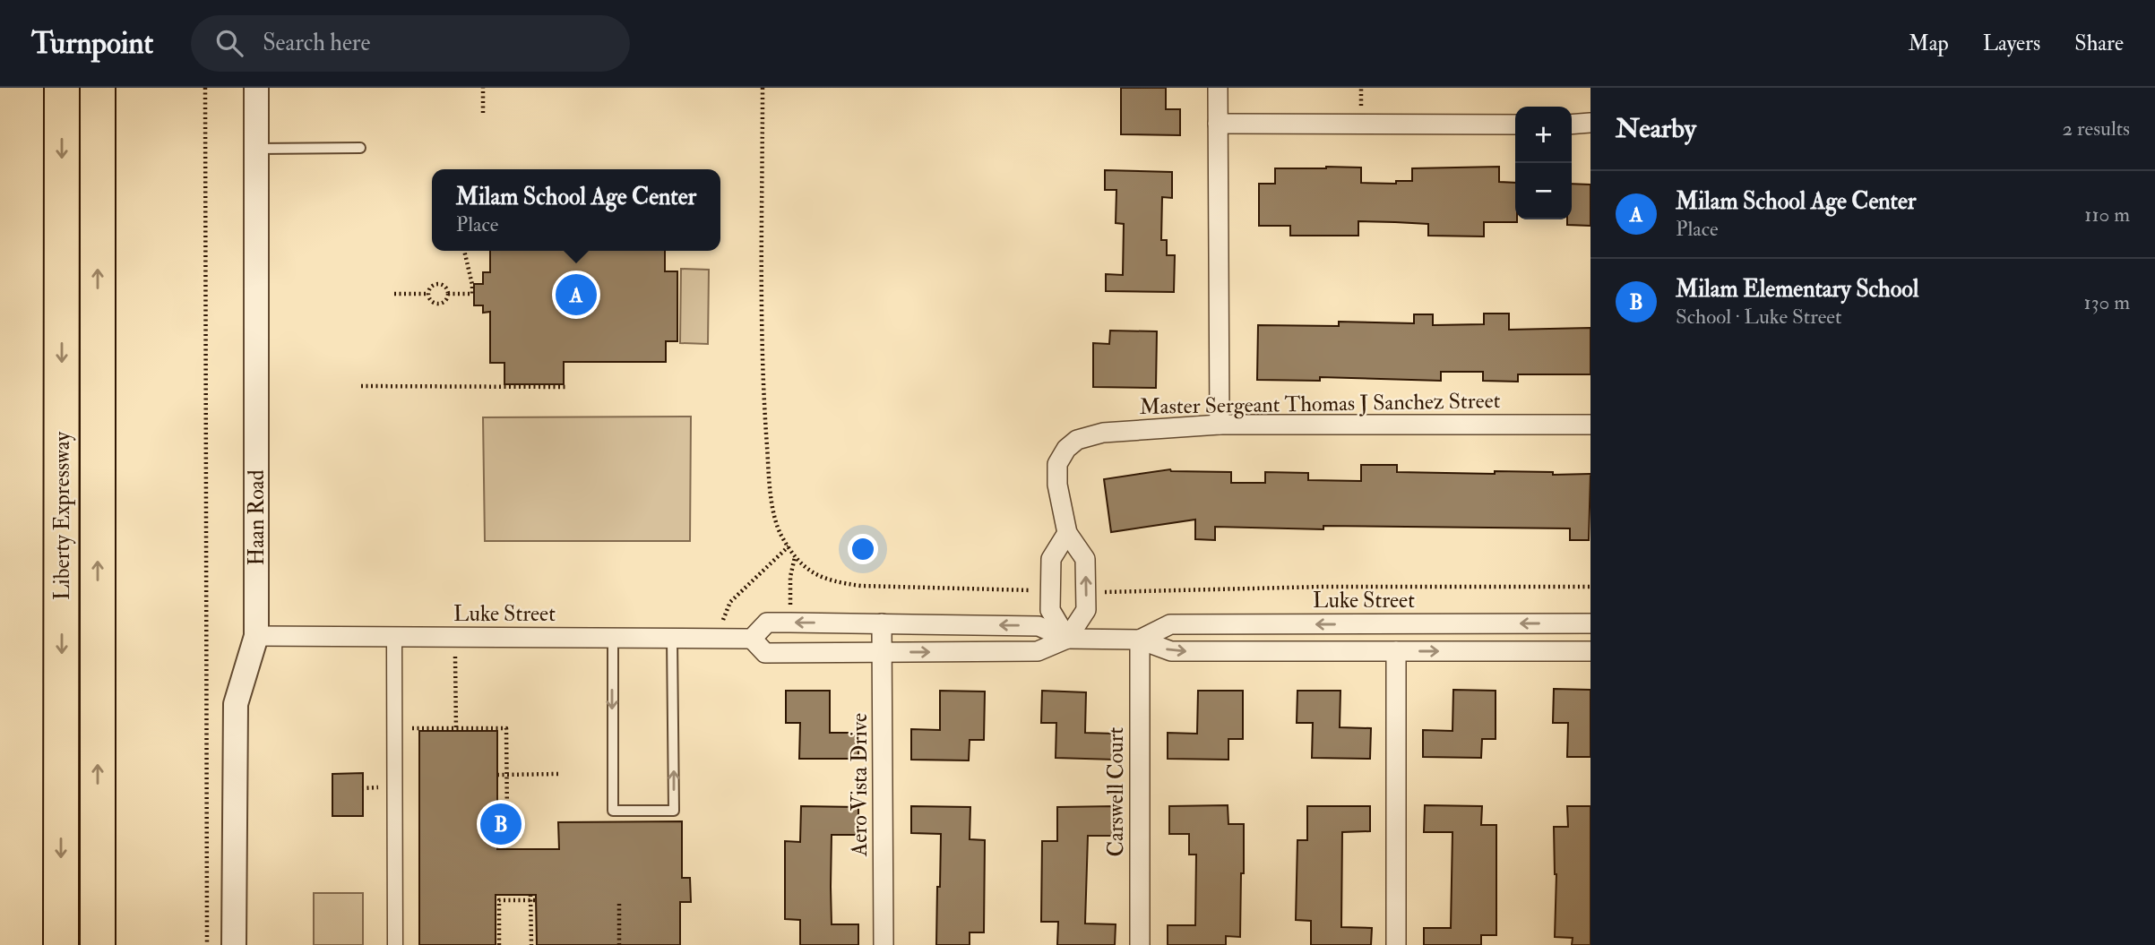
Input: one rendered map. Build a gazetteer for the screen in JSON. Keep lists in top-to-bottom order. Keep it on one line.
{"streets":{"highway":["Liberty Expressway"],"street":["Master Sergeant Thomas J Sanchez Street","Haan Road","Luke Street","Aero Vista Drive","Carswell Court"]},"crossings":[["Master Sergeant Thomas J Sanchez Street","Luke Street"],["Haan Road","Luke Street"],["Luke Street","Aero Vista Drive"],["Luke Street","Carswell Court"]],"page":{"header":"Turnpoint","search":"Search here","nav":["Map","Layers","Share"],"heading":["Nearby","2 results"],"map_buttons":["+","−"],"popup":["Milam School Age Center","Place"],"list":[{"mark":"A","name":"Milam School Age Center","note":"Place","value":"110 m"},{"mark":"B","name":"Milam Elementary School","note":"School · Luke Street","value":"130 m"}],"pins":["A","B"]}}
